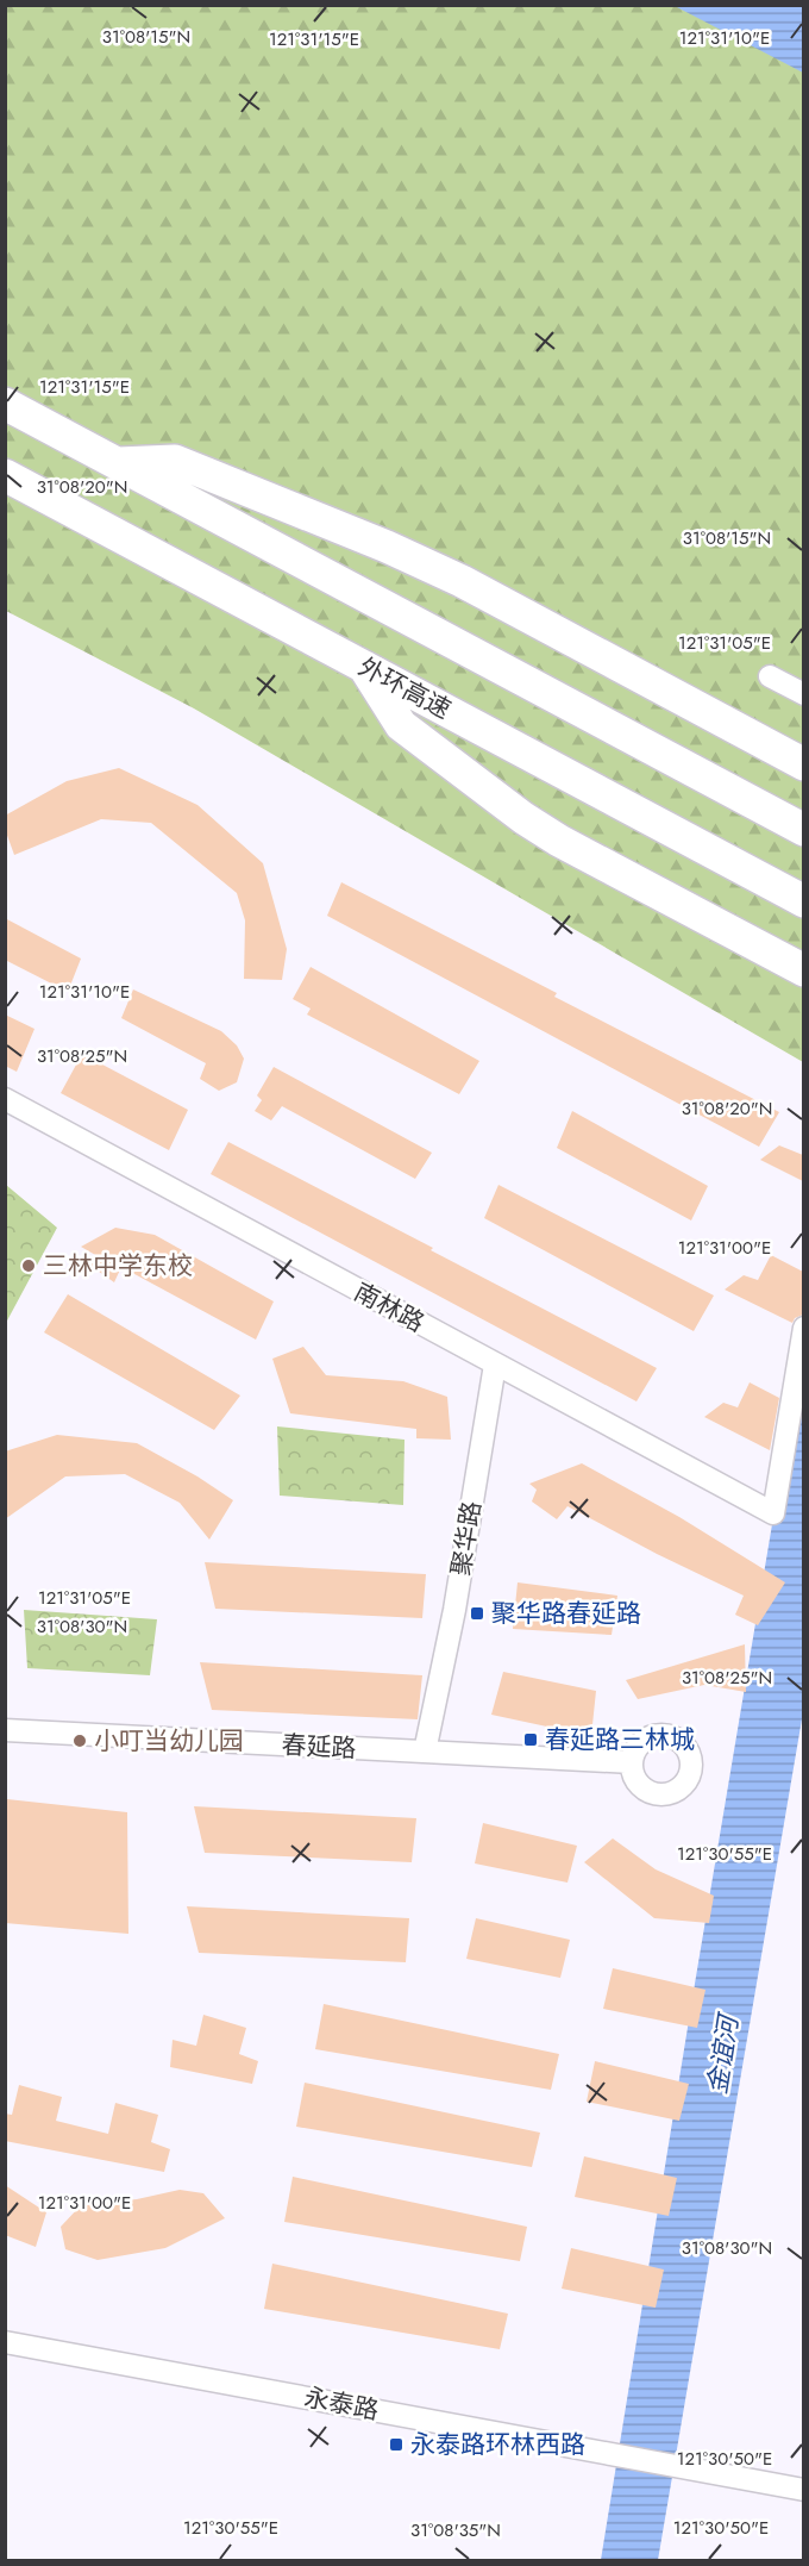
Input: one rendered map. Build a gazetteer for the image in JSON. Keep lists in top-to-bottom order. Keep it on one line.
{"streets":{"highway":["外环高速"],"street":["南林路","聚华路","春延路","永泰路"]},"crossings":[["南林路","聚华路"],["聚华路","春延路"]],"water":["金谊河"],"places":{"other":["三林中学东校","小叮当幼儿园"],"transit":["聚华路春延路","春延路三林城","永泰路环林西路"]},"coordinates":["31°08'15\"N","121°31'10\"E","121°31'15\"E","31°08'20\"N","121°31'05\"E","31°08'25\"N","121°31'00\"E","31°08'30\"N","121°30'55\"E","121°30'50\"E","31°08'35\"N"]}
